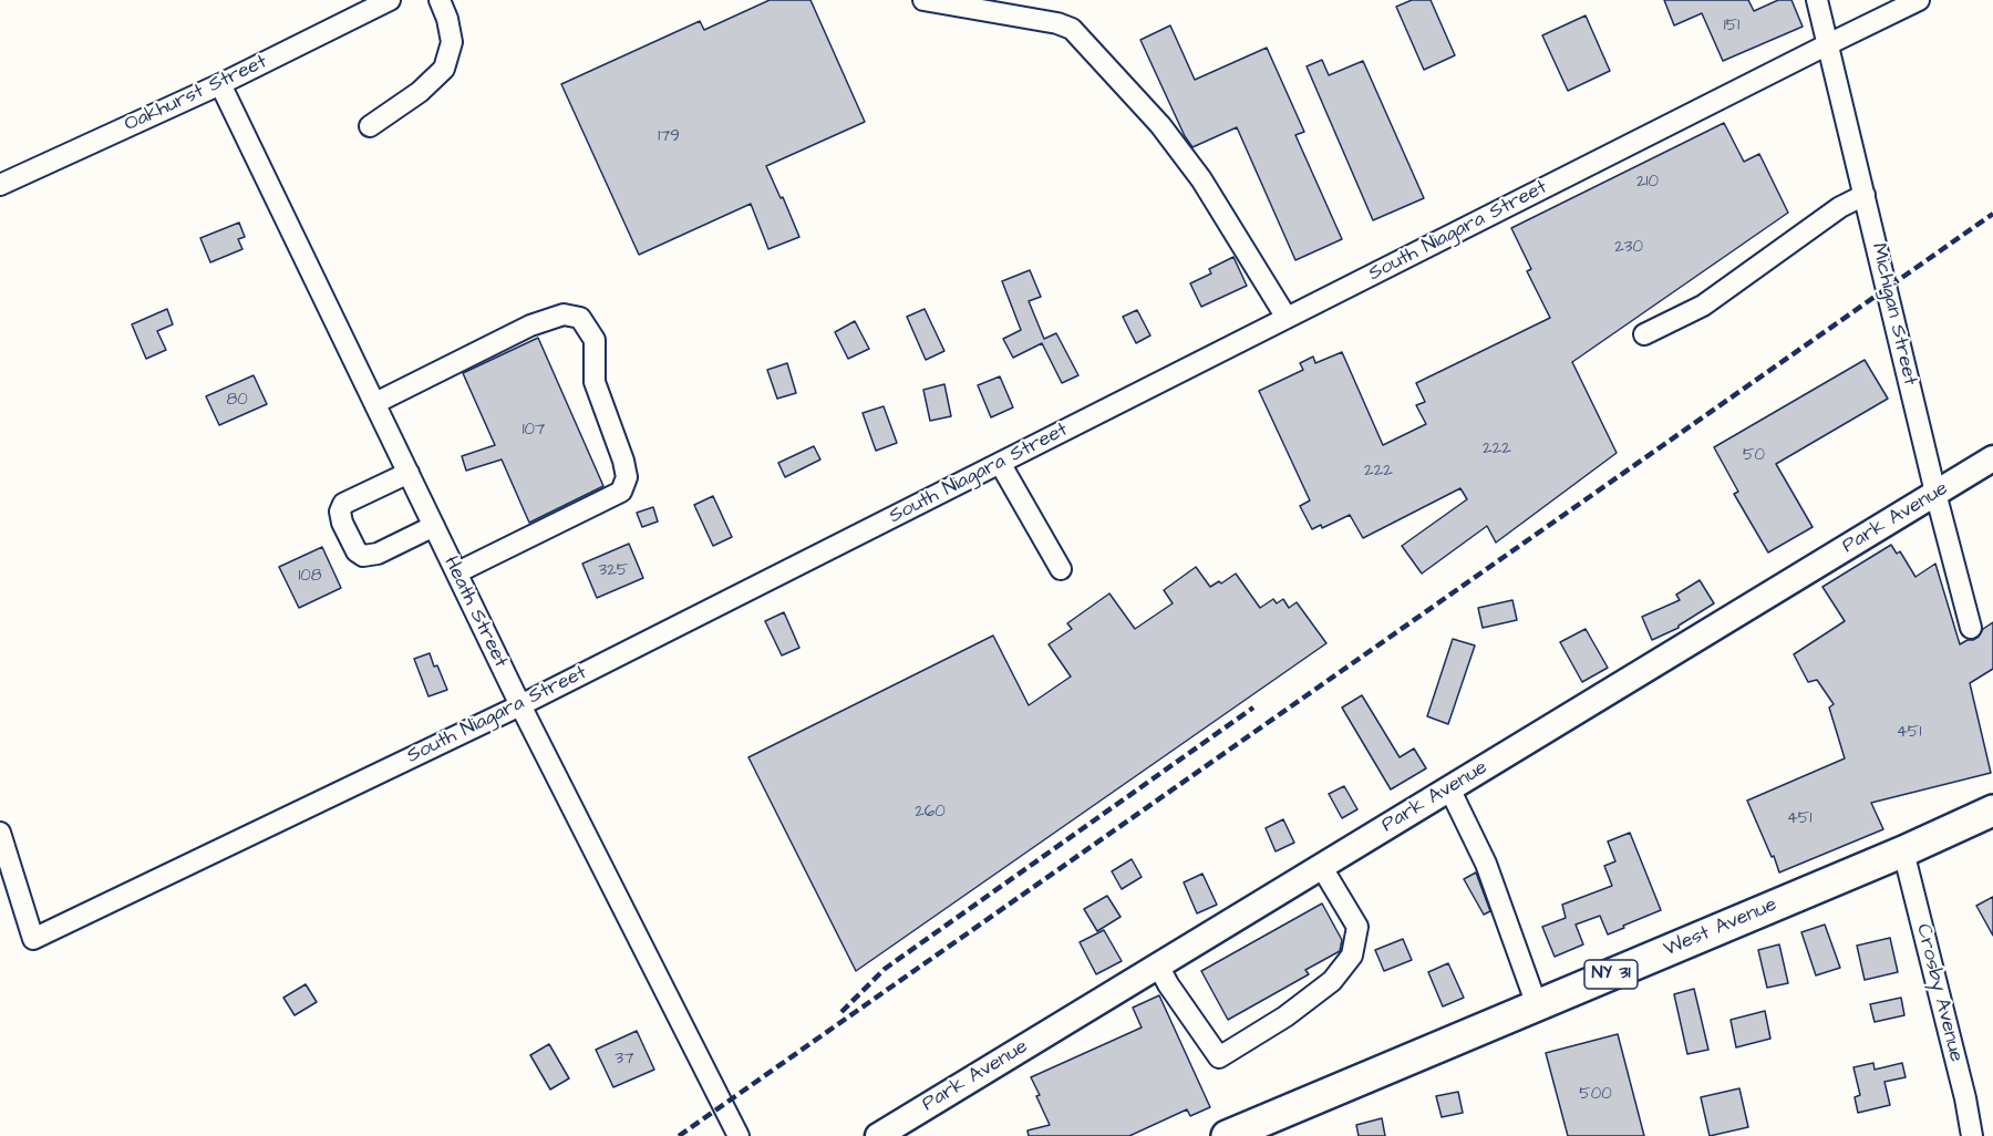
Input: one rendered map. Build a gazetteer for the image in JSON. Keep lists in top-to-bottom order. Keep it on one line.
{"streets":{"highway":["West Avenue","NY 31"],"main road":["Park Avenue"],"street":["Oakhurst Street","South Niagara Street","Michigan Street","Heath Street","Crosby Avenue"]},"crossings":[["Oakhurst Street","Heath Street"],["South Niagara Street","Michigan Street"],["South Niagara Street","Heath Street"],["Michigan Street","Park Avenue"],["West Avenue","Crosby Avenue"]],"house_numbers":["151","179","210","230","80","107","222","50","222","325","108","451","260","451","37","500"]}
